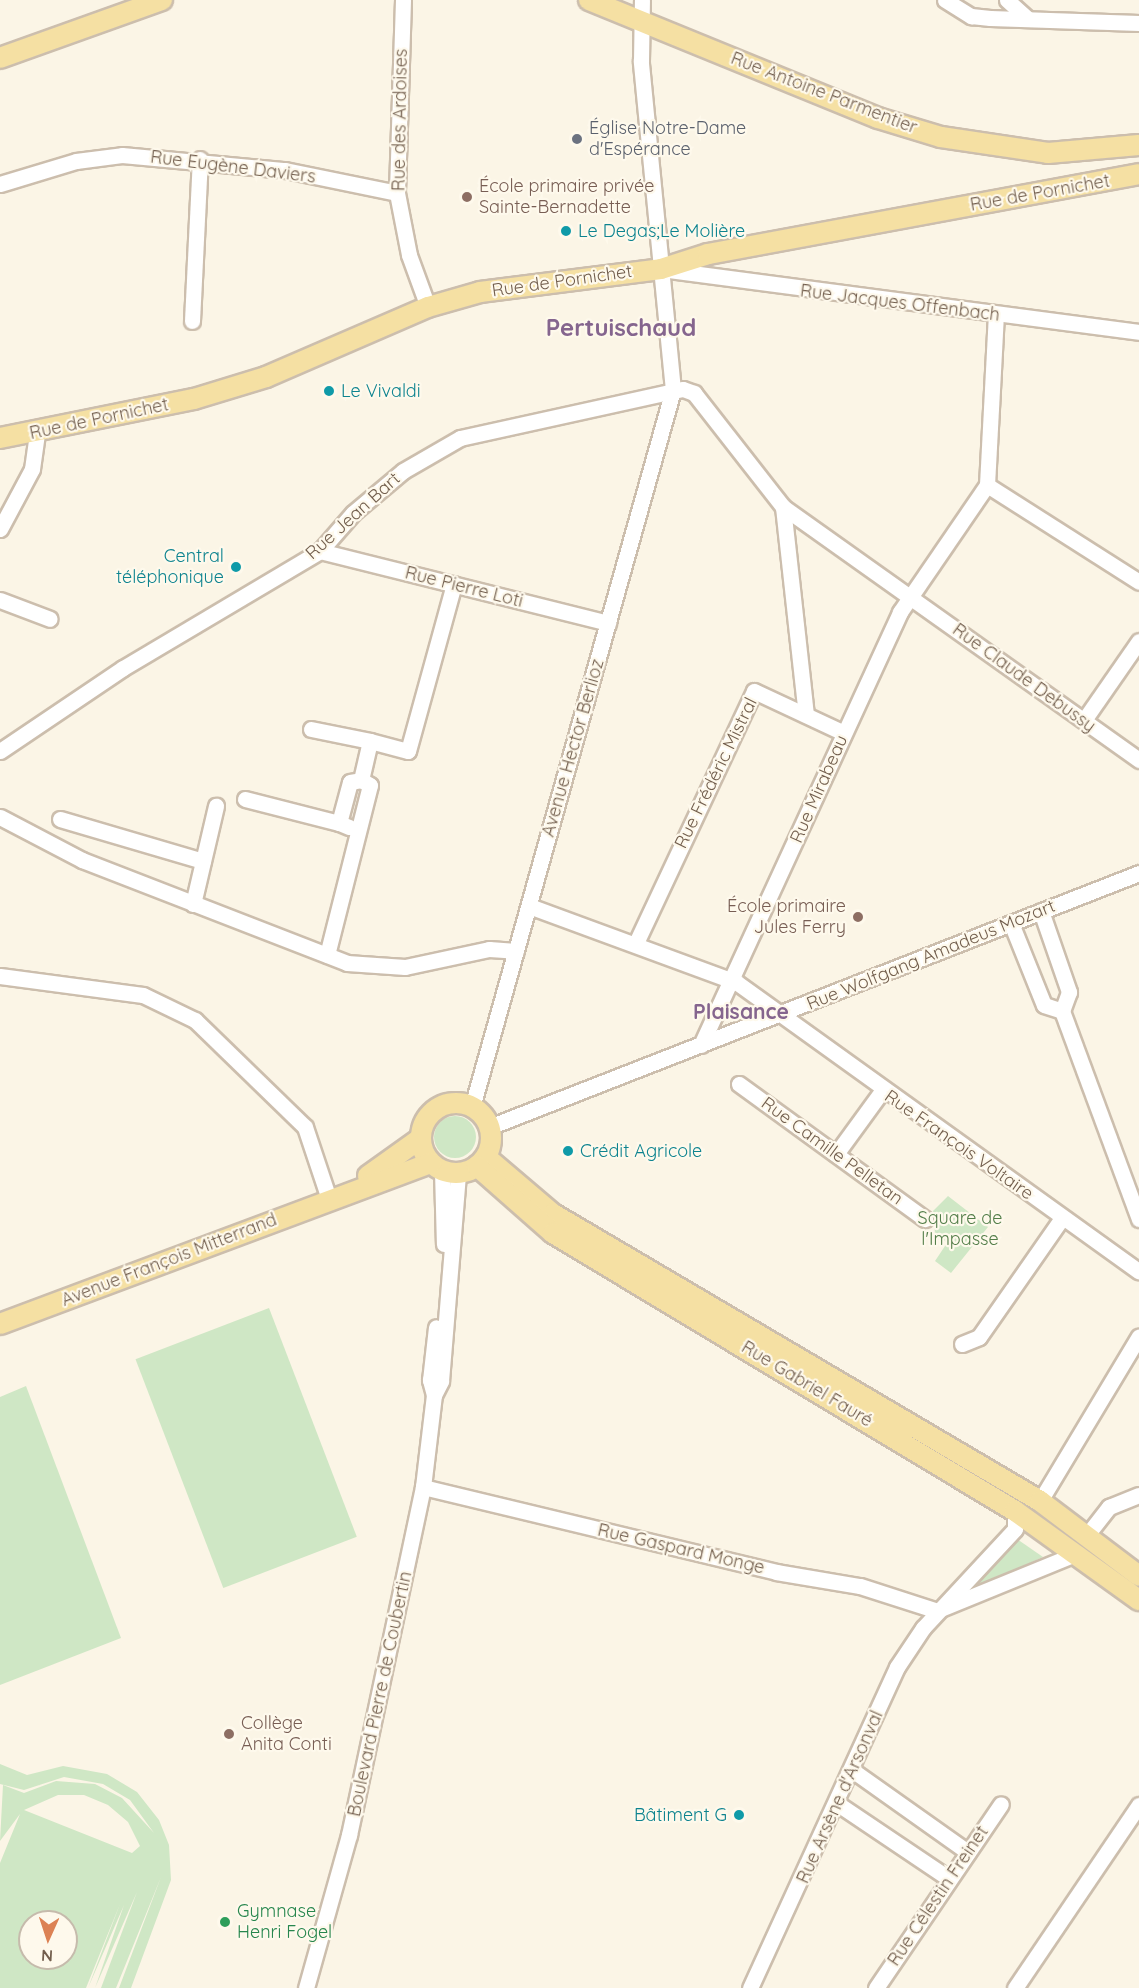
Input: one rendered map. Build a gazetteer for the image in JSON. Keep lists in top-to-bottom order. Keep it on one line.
{"streets":{"main road":["Rue Antoine Parmentier","Rue de Pornichet","Avenue François Mitterrand","Rue Gabriel Fauré"],"street":["Rue des Ardoises","Rue Eugène Daviers","Rue Jacques Offenbach","Rue Jean Bart","Rue Pierre Loti","Rue Claude Debussy","Avenue Hector Berlioz","Rue Frédéric Mistral","Rue Mirabeau","Rue Wolfgang Amadeus Mozart","Rue François Voltaire","Rue Camille Pelletan","Rue Gaspard Monge","Boulevard Pierre de Coubertin","Rue Arsène d'Arsonval","Rue Célestin Freinet"]},"crossings":[["Rue des Ardoises","Rue Eugène Daviers"],["Rue des Ardoises","Rue de Pornichet"],["Rue de Pornichet","Rue Jacques Offenbach"],["Rue Jean Bart","Rue Pierre Loti"],["Rue Jean Bart","Rue Claude Debussy"],["Rue Jean Bart","Avenue Hector Berlioz"],["Rue Pierre Loti","Avenue Hector Berlioz"],["Rue Claude Debussy","Avenue Hector Berlioz"],["Rue Claude Debussy","Rue Mirabeau"],["Avenue Hector Berlioz","Rue Wolfgang Amadeus Mozart"],["Avenue Hector Berlioz","Rue François Voltaire"],["Avenue Hector Berlioz","Rue Gabriel Fauré"],["Avenue Hector Berlioz","Boulevard Pierre de Coubertin"],["Rue Frédéric Mistral","Rue Mirabeau"],["Rue Frédéric Mistral","Rue François Voltaire"],["Rue Mirabeau","Rue Wolfgang Amadeus Mozart"],["Rue Mirabeau","Rue François Voltaire"],["Rue Wolfgang Amadeus Mozart","Rue François Voltaire"],["Rue Wolfgang Amadeus Mozart","Rue Gabriel Fauré"],["Rue Wolfgang Amadeus Mozart","Boulevard Pierre de Coubertin"],["Rue Gabriel Fauré","Boulevard Pierre de Coubertin"],["Rue Gabriel Fauré","Rue Arsène d'Arsonval"],["Rue Gaspard Monge","Boulevard Pierre de Coubertin"],["Rue Gaspard Monge","Rue Arsène d'Arsonval"]],"districts":["Pertuischaud","Plaisance"],"parks":["Square de l'Impasse"],"places":["Église Notre-Dame d'Espérance","École primaire privée Sainte-Bernadette","Le Degas;Le Molière","Le Vivaldi","Central téléphonique","École primaire Jules Ferry","Crédit Agricole","Collège Anita Conti","Bâtiment G","Gymnase Henri Fogel"],"north":"bottom"}
